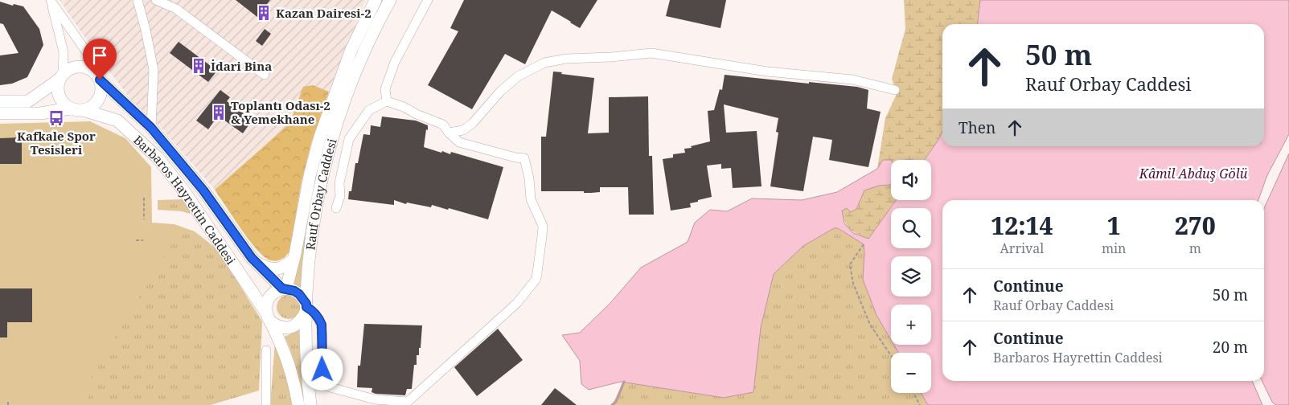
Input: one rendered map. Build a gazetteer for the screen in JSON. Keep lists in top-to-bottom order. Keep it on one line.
{"streets":{"main road":["Rauf Orbay Caddesi","Barbaros Hayrettin Caddesi"]},"crossings":[["Rauf Orbay Caddesi","Barbaros Hayrettin Caddesi"]],"water":["Kâmil Abduş Gölü"],"places":{"building":["Kazan Dairesi-2","İdari Bina","Toplantı Odası-2 & Yemekhane"],"bus stop":["Kafkale Spor Tesisleri"]},"page":{"turn":["50 m","Rauf Orbay Caddesi"],"then":"Then","map_buttons":["+","−"],"eta":["12:14","Arrival","1","min","270","m"],"list":[{"name":"Continue","note":"Rauf Orbay Caddesi","value":"50 m"},{"name":"Continue","note":"Barbaros Hayrettin Caddesi","value":"20 m"}]}}
